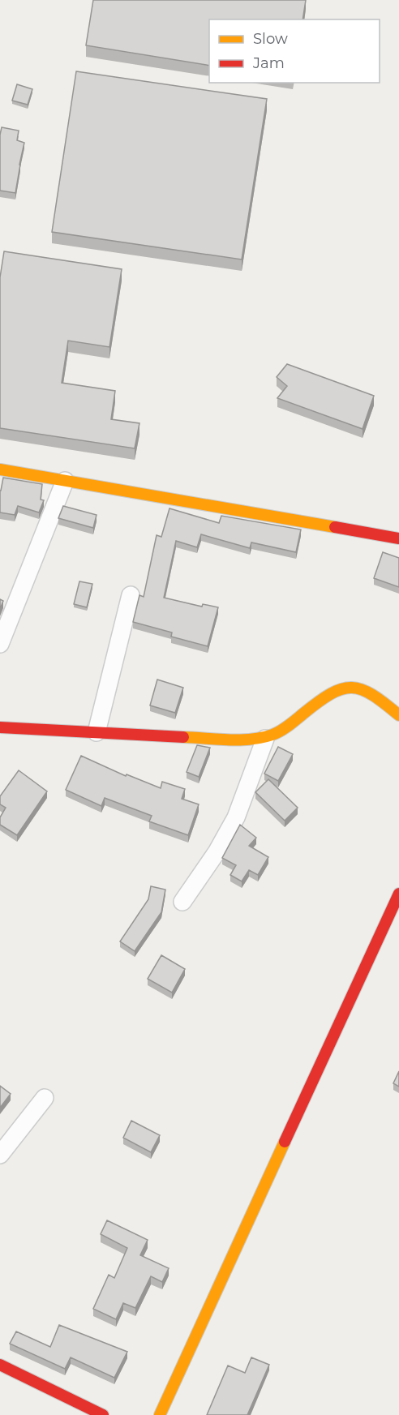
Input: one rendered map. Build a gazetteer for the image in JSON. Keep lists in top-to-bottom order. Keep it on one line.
{"legend":["Slow","Jam"]}
